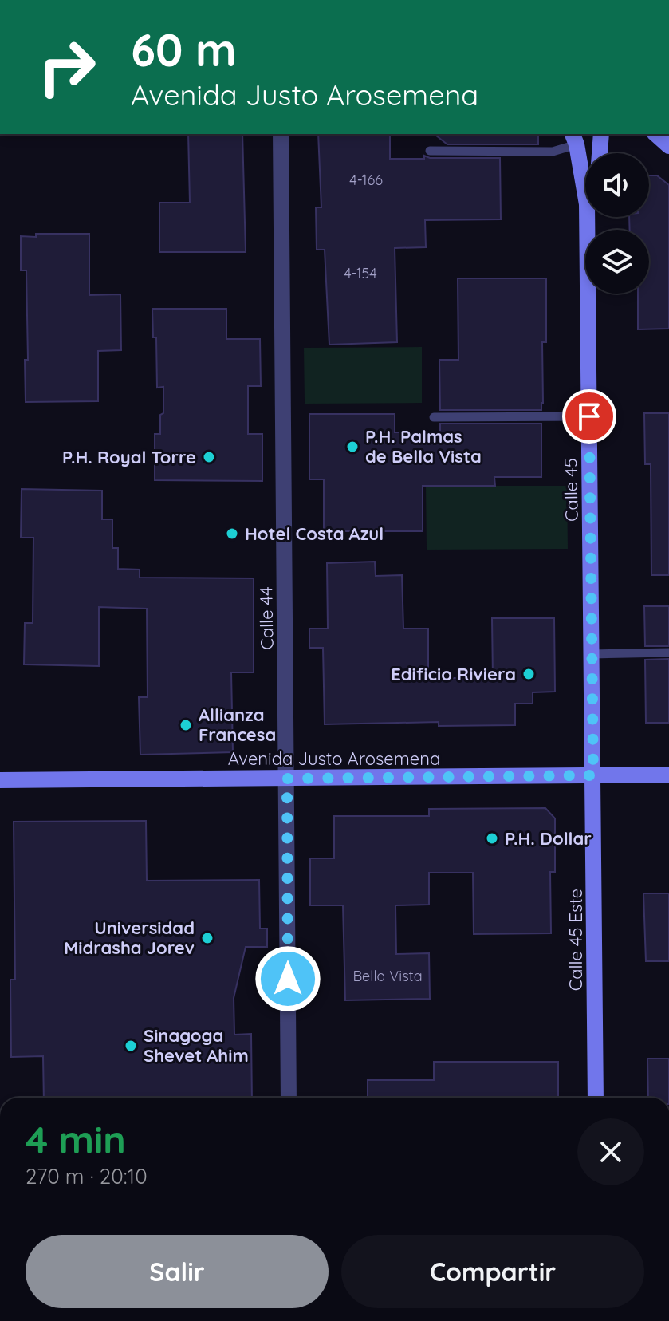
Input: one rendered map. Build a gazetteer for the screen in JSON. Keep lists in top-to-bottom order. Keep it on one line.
{"streets":{"main road":["Calle 45","Avenida Justo Arosemena","Calle 45 Este"],"street":["Calle 44"]},"crossings":[["Calle 45","Avenida Justo Arosemena"],["Calle 45","Calle 45 Este"],["Calle 44","Avenida Justo Arosemena"],["Avenida Justo Arosemena","Calle 45 Este"]],"places":["P.H. Palmas de Bella Vista","P.H. Royal Torre","Hotel Costa Azul","Edificio Riviera","Allianza Francesa","P.H. Dollar","Universidad Midrasha Jorev","Sinagoga Shevet Ahim"],"house_numbers":["4-166","4-154","Bella Vista"],"page":{"turn":["60 m","Avenida Justo Arosemena"],"heading":["4 min","270 m · 20:10"],"buttons":["Salir","Compartir"]}}
